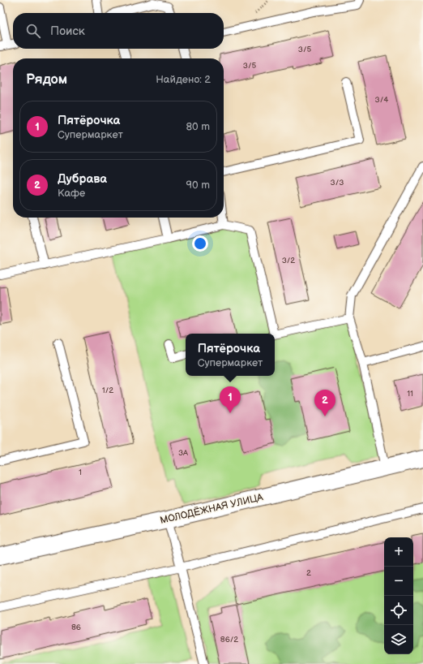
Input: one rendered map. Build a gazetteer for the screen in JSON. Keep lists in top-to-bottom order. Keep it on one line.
{"streets":{"street":["МОЛОДЁЖНАЯ УЛИЦА"]},"house_numbers":["3/5","3/5","3/4","3/3","3/2","1/2","11","3А","1","2","86","86/2"],"page":{"search":"Поиск","heading":["Рядом","Найдено: 2"],"list":[{"mark":"1","name":"Пятёрочка","note":"Супермаркет","value":"80 m"},{"mark":"2","name":"Дубрава","note":"Кафе","value":"90 m"}],"popup":["Пятёрочка","Супермаркет"],"pins":["1","2"],"map_buttons":["+","−"]}}
